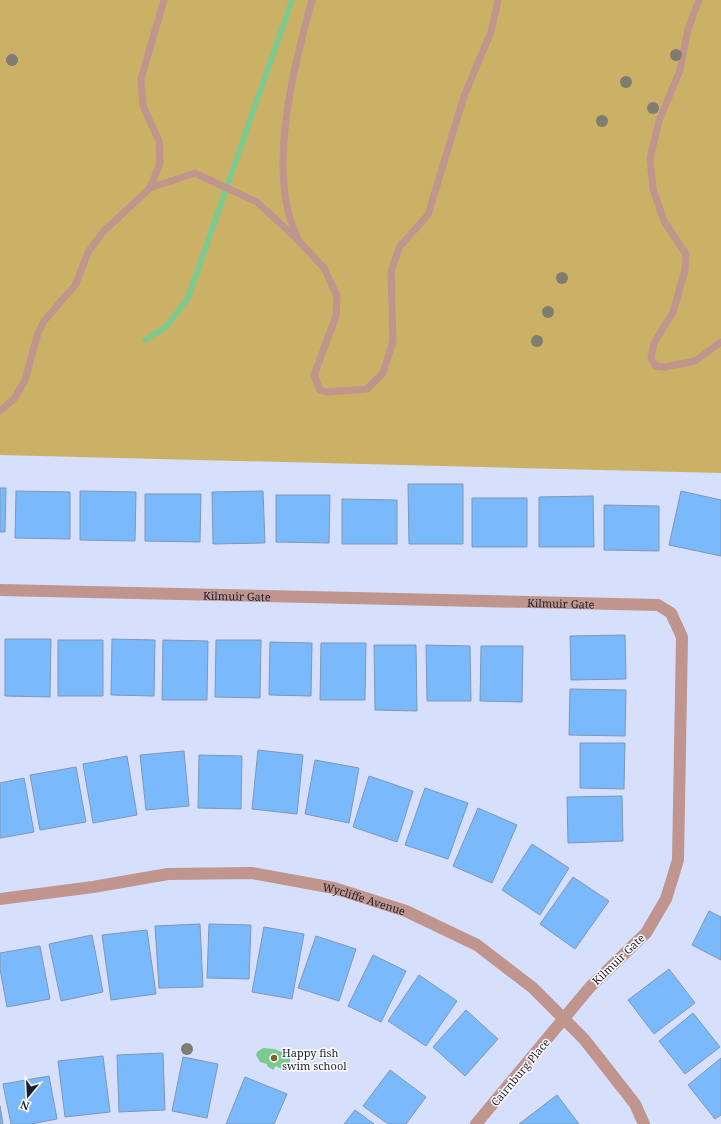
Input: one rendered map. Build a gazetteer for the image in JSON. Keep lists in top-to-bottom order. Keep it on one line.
{"streets":{"street":["Kilmuir Gate","Wycliffe Avenue","Cairnburg Place"]},"crossings":[["Kilmuir Gate","Wycliffe Avenue"],["Kilmuir Gate","Cairnburg Place"],["Wycliffe Avenue","Cairnburg Place"]],"places":["Happy fish swim school"],"north":"bottom"}
